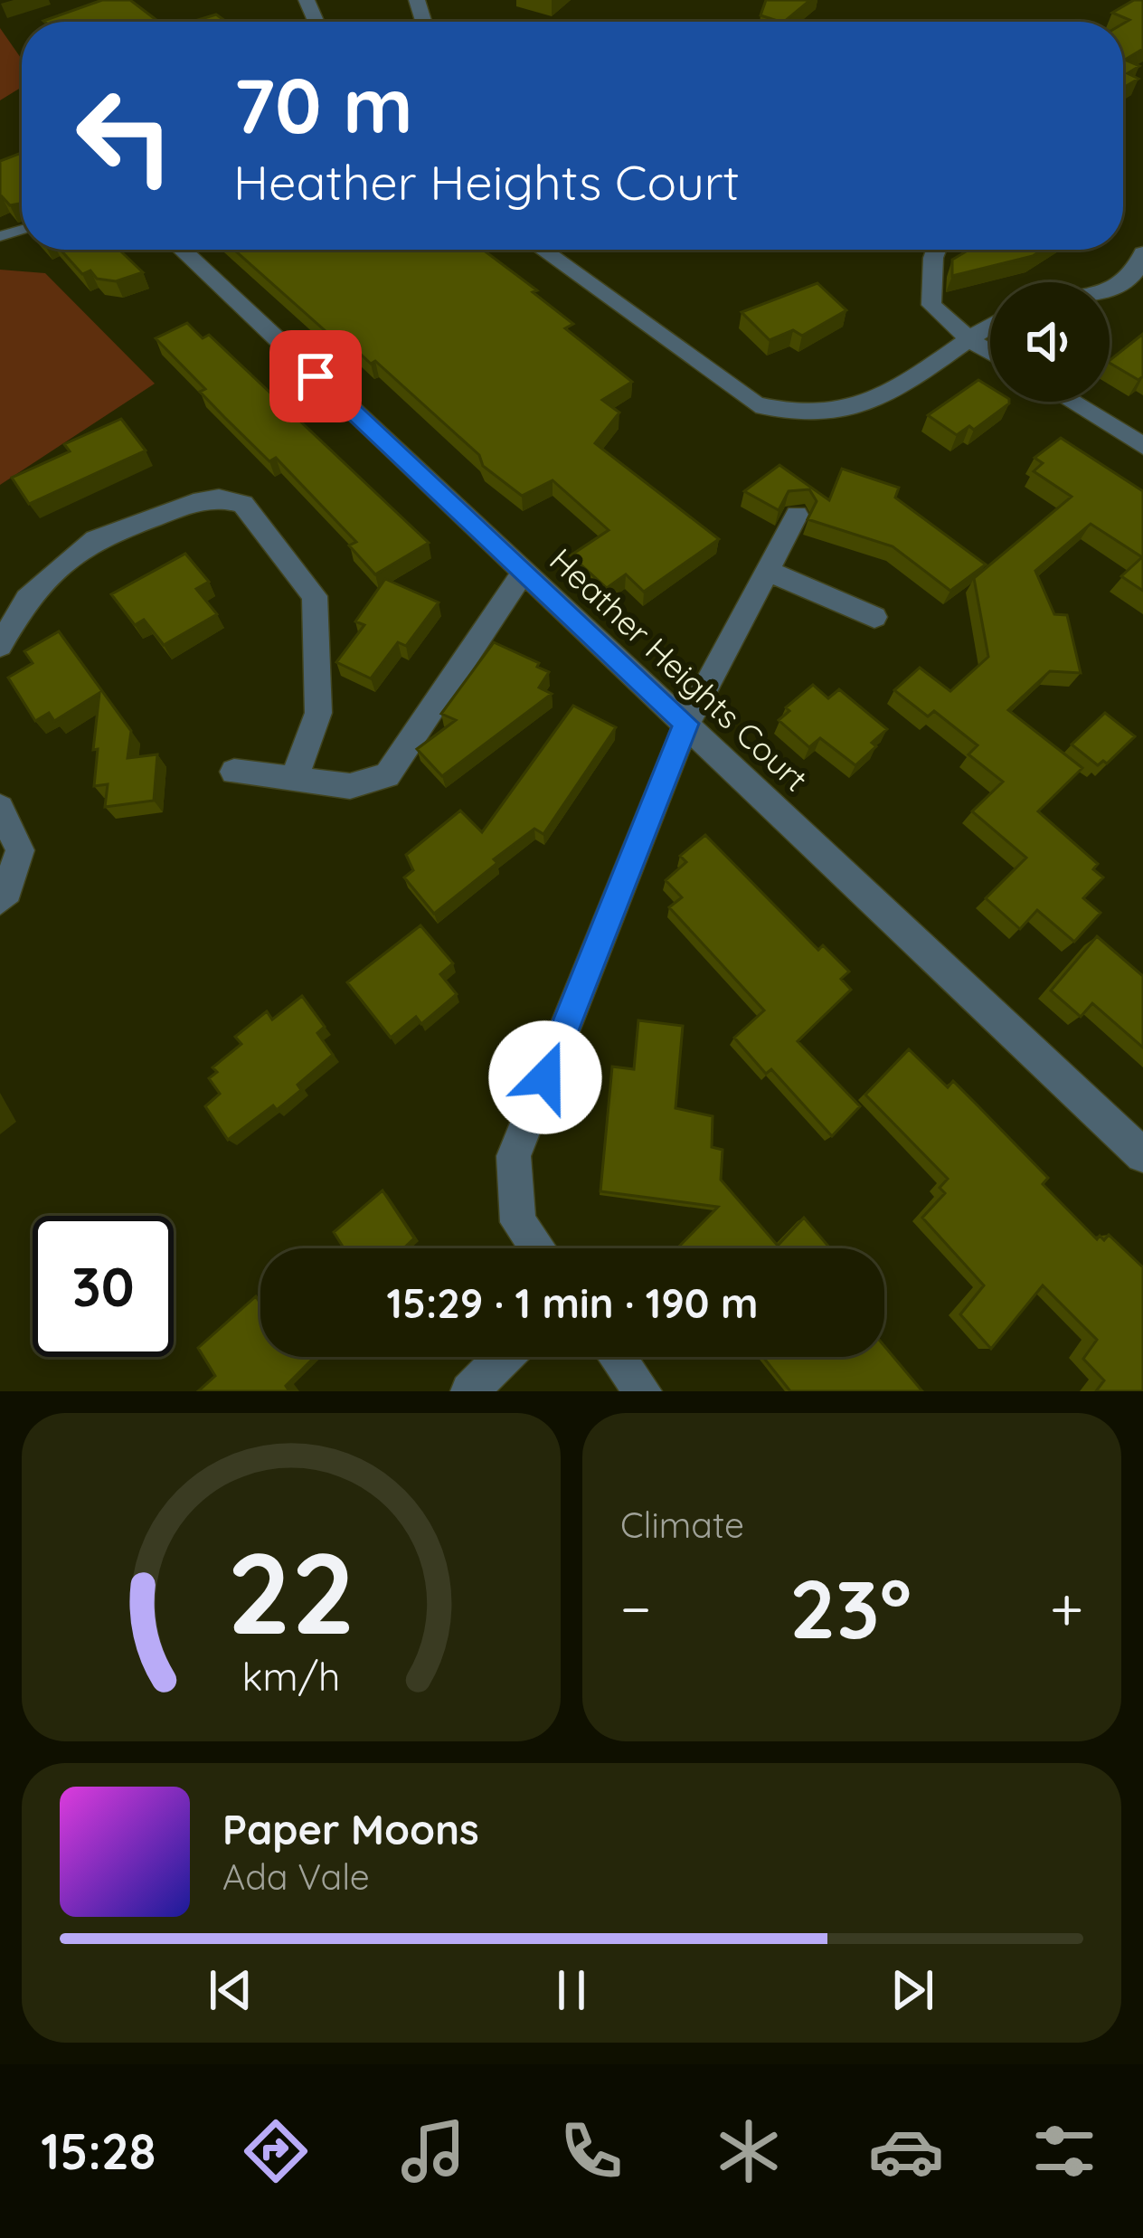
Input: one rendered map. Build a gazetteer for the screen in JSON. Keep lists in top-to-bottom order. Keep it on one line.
{"streets":{"street":["Heather Heights Court"]},"page":{"turn":["70 m","Heather Heights Court"],"limit":"30","trip":"15:29 · 1 min · 190 m","tile":"Climate","heat":["−","23°","+"],"song":["Paper Moons","Ada Vale"],"tabs":"15:28","gauge":["22","km/h"]}}
